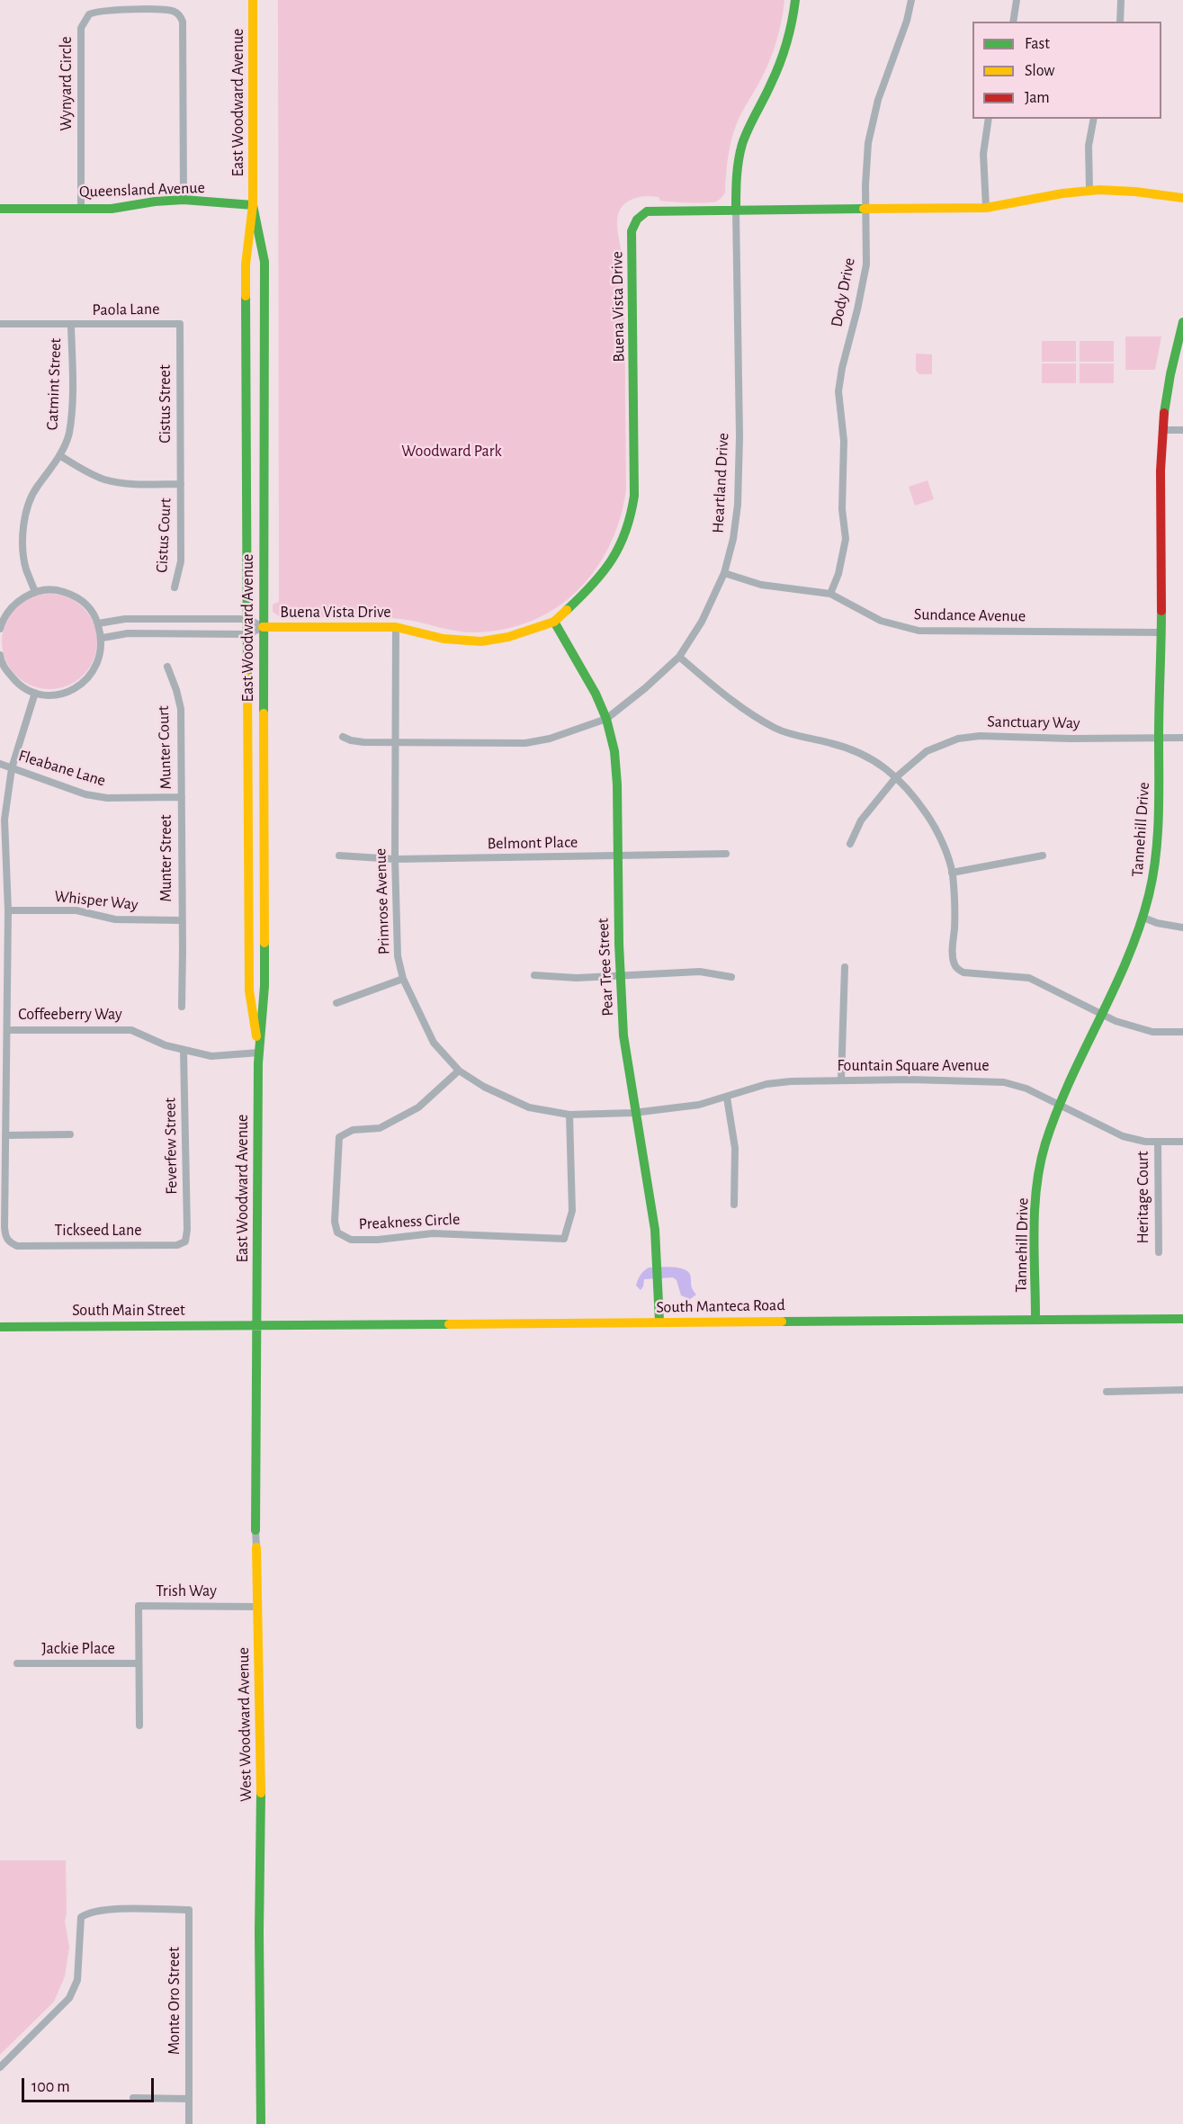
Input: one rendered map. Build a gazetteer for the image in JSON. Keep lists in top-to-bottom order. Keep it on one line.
{"streets":{"street":["Wynyard Circle","East Woodward Avenue","Queensland Avenue","Dody Drive","Buena Vista Drive","Paola Lane","Catmint Street","Cistus Street","Heartland Drive","Cistus Court","Sundance Avenue","Sanctuary Way","Munter Court","Fleabane Lane","Tannehill Drive","Belmont Place","Munter Street","Whisper Way","Primrose Avenue","Pear Tree Street","Coffeeberry Way","Fountain Square Avenue","Feverfew Street","Heritage Court","Preakness Circle","Tickseed Lane","South Manteca Road","South Main Street","Trish Way","Jackie Place","West Woodward Avenue","Monte Oro Street"]},"crossings":[["Wynyard Circle","Queensland Avenue"],["East Woodward Avenue","Queensland Avenue"],["East Woodward Avenue","Buena Vista Drive"],["East Woodward Avenue","Coffeeberry Way"],["East Woodward Avenue","South Manteca Road"],["East Woodward Avenue","South Main Street"],["East Woodward Avenue","West Woodward Avenue"],["Dody Drive","Buena Vista Drive"],["Dody Drive","Sundance Avenue"],["Buena Vista Drive","Heartland Drive"],["Buena Vista Drive","Primrose Avenue"],["Buena Vista Drive","Pear Tree Street"],["Paola Lane","Catmint Street"],["Paola Lane","Cistus Street"],["Cistus Street","Cistus Court"],["Heartland Drive","Sundance Avenue"],["Heartland Drive","Primrose Avenue"],["Heartland Drive","Pear Tree Street"],["Sundance Avenue","Tannehill Drive"],["Sanctuary Way","Tannehill Drive"],["Munter Court","Fleabane Lane"],["Munter Court","Munter Street"],["Fleabane Lane","Munter Street"],["Tannehill Drive","Fountain Square Avenue"],["Tannehill Drive","South Manteca Road"],["Belmont Place","Primrose Avenue"],["Belmont Place","Pear Tree Street"],["Munter Street","Whisper Way"],["Primrose Avenue","Pear Tree Street"],["Primrose Avenue","Fountain Square Avenue"],["Primrose Avenue","Preakness Circle"],["Pear Tree Street","Fountain Square Avenue"],["Pear Tree Street","South Manteca Road"],["Coffeeberry Way","Feverfew Street"],["Fountain Square Avenue","Heritage Court"],["Feverfew Street","Tickseed Lane"],["South Manteca Road","South Main Street"],["South Manteca Road","West Woodward Avenue"],["South Main Street","West Woodward Avenue"],["Trish Way","Jackie Place"],["Trish Way","West Woodward Avenue"]],"parks":["Woodward Park"],"legend":["Fast","Slow","Jam"],"scale_bar":"100 m"}
